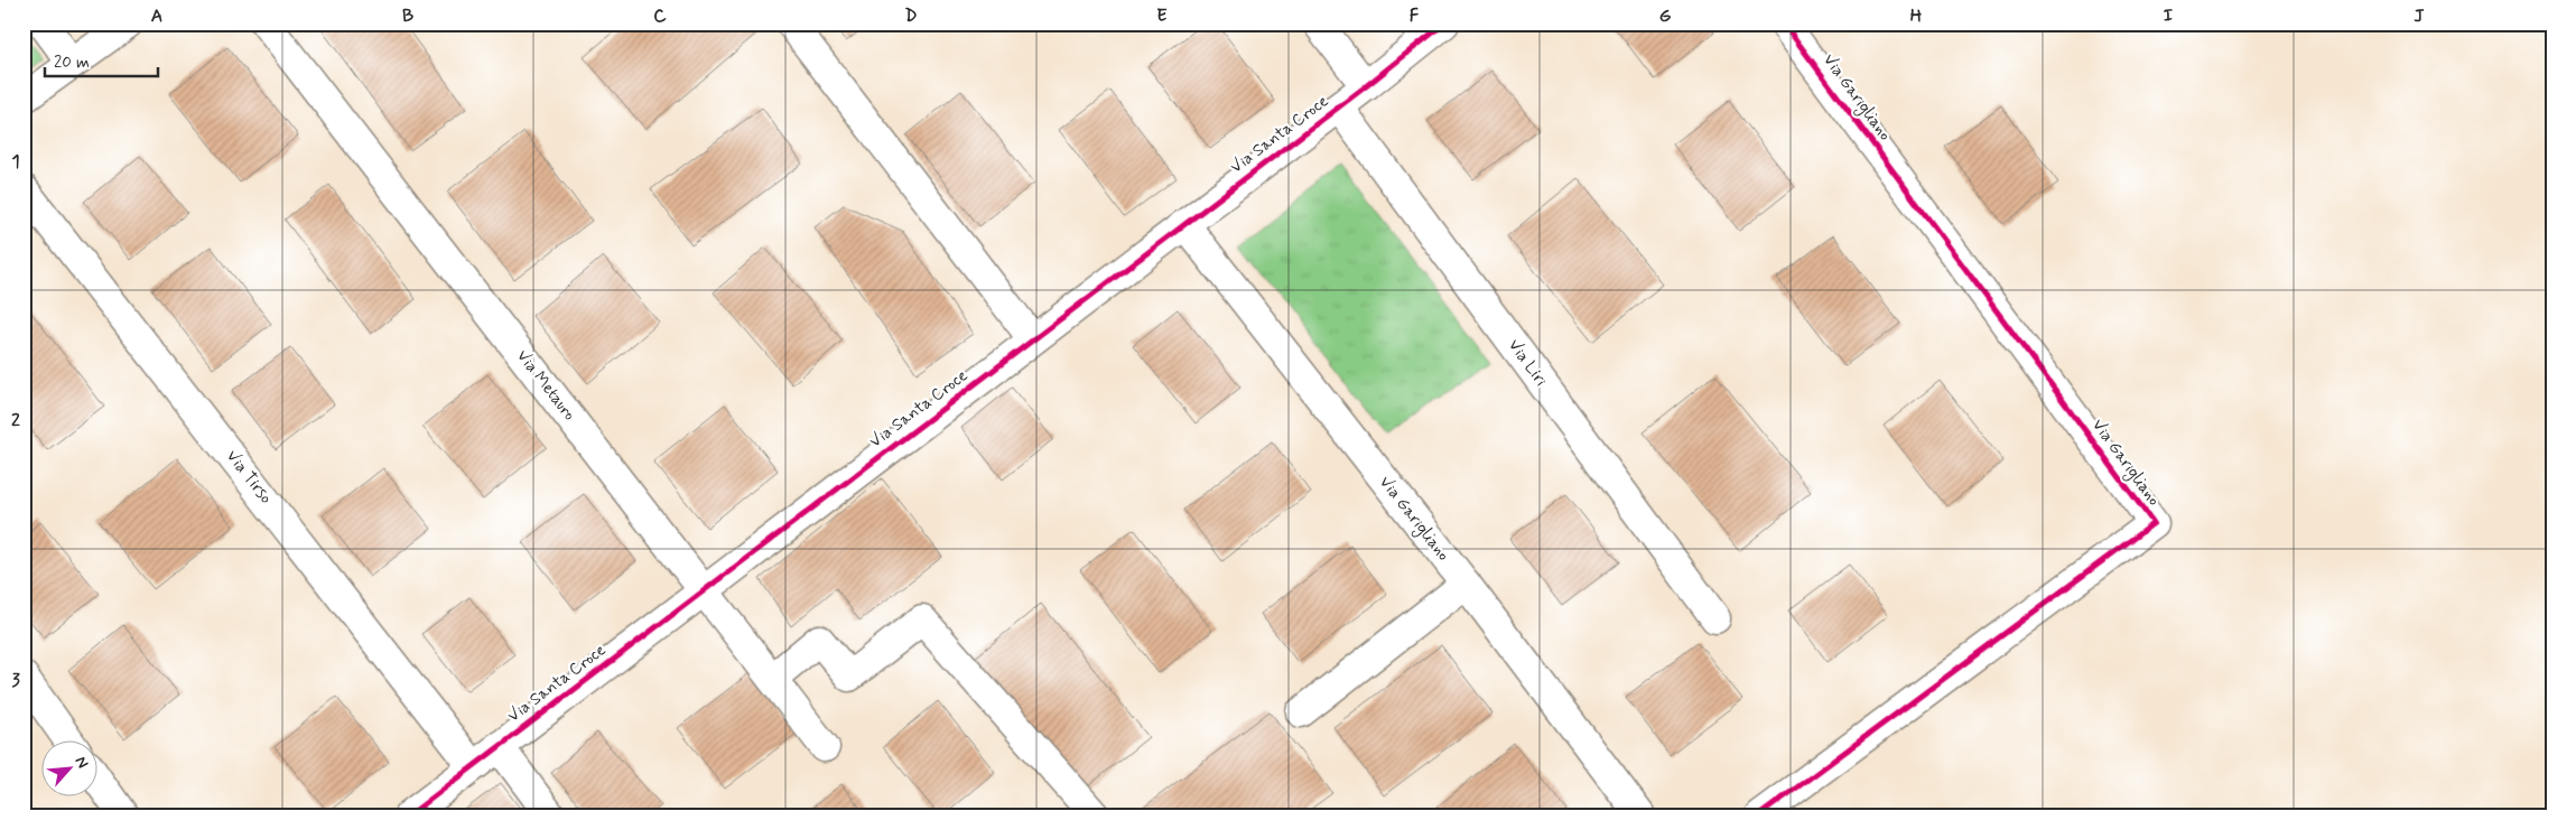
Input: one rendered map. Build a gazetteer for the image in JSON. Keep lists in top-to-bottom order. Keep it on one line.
{"streets":{"street":["Via Garigliano","Via Santa Croce","Via Liri","Via Metauro","Via Tirso"]},"crossings":[["Via Garigliano","Via Santa Croce"],["Via Santa Croce","Via Liri"],["Via Santa Croce","Via Metauro"],["Via Santa Croce","Via Tirso"]],"scale_bar":"20 m","north":"top right","grid":{"columns":["A","B","C","D","E","F","G","H","I","J"],"rows":["1","2","3"]}}
